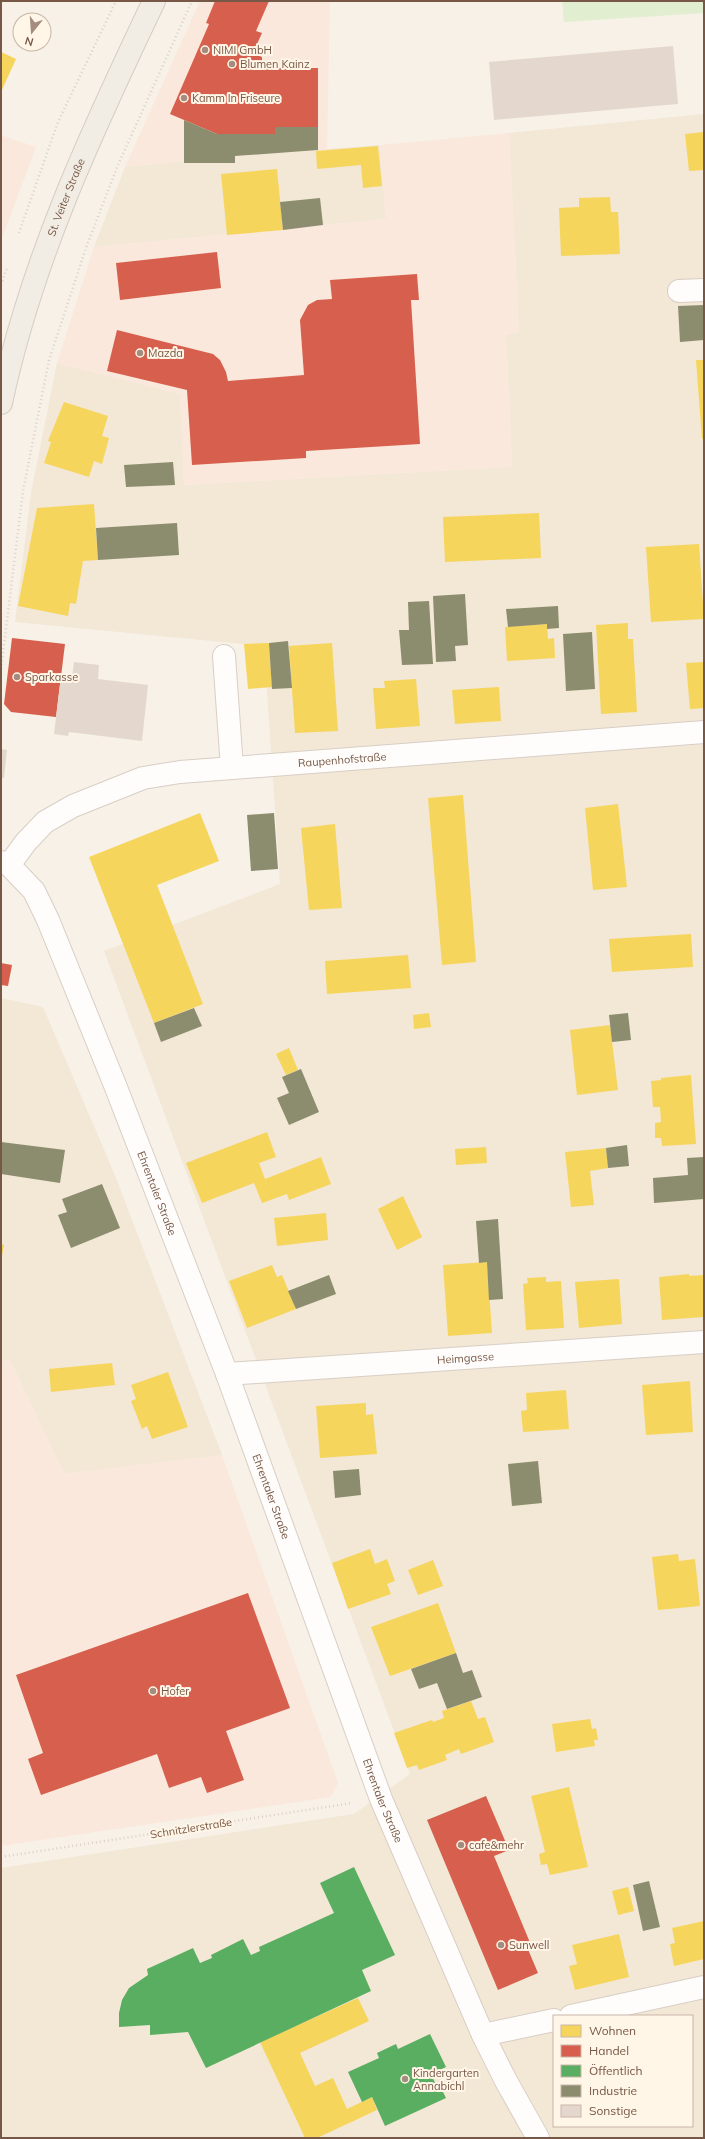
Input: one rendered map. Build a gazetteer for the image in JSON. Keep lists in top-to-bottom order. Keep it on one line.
{"streets":{"main road":["St. Veiter Straße"],"street":["Raupenhofstraße","Ehrentaler Straße","Heimgasse"],"path":["Schnitzlerstraße"]},"crossings":[["Raupenhofstraße","Ehrentaler Straße"],["Ehrentaler Straße","Heimgasse"],["Ehrentaler Straße","Schnitzlerstraße"]],"places":["NIMI GmbH","Blumen Kainz","Kamm In Friseure","Mazda","Sparkasse","Hofer","cafe&mehr","Sunwell","Kindergarten Annabichl"],"legend":["Wohnen","Handel","Öffentlich","Industrie","Sonstige"],"north":"bottom"}
